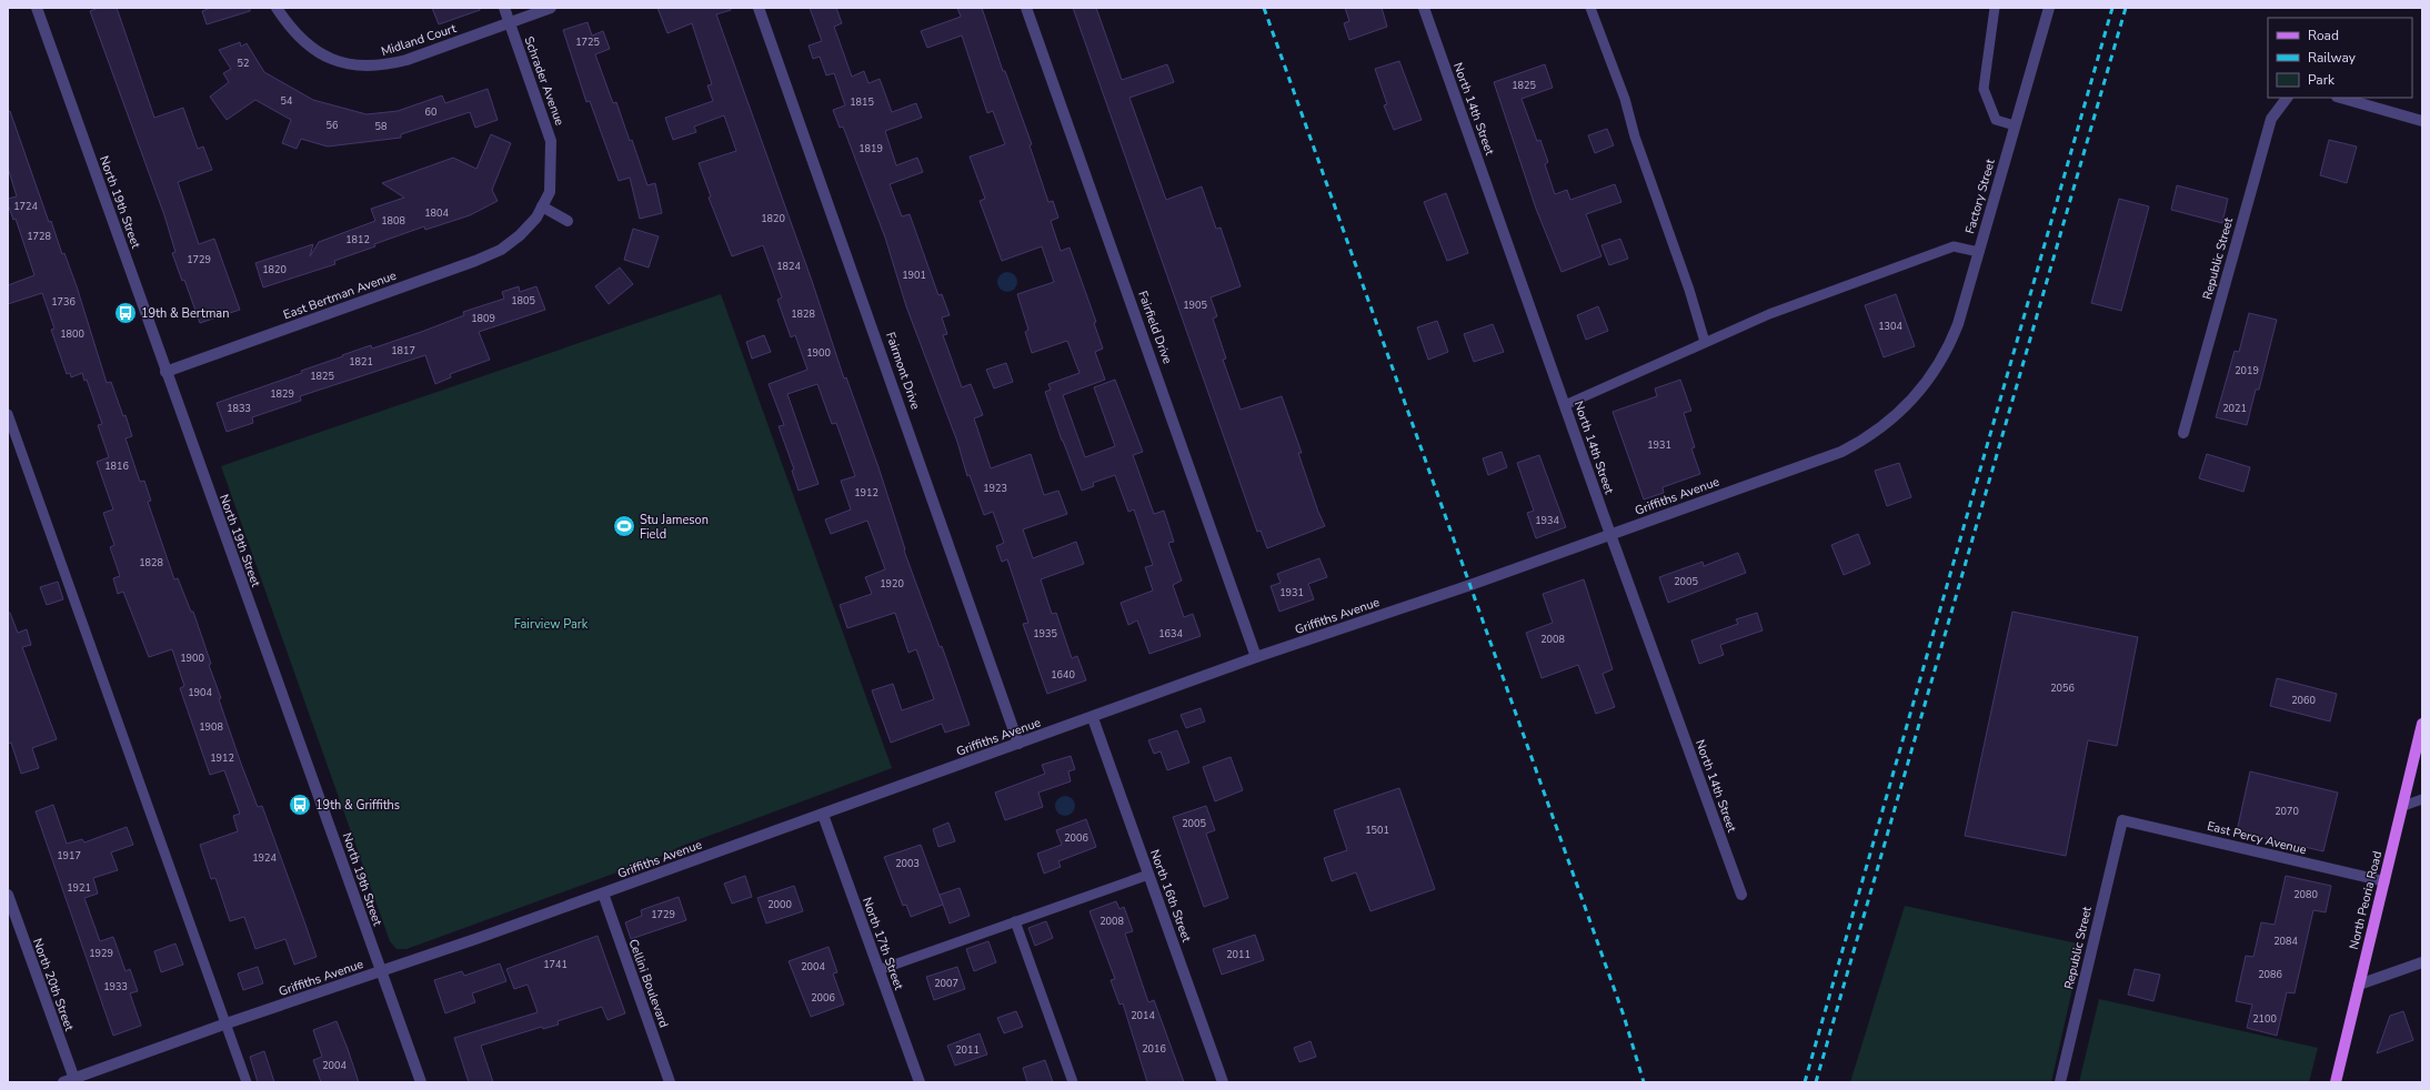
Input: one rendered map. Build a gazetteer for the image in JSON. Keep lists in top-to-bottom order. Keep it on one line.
{"streets":{"main road":["North Peoria Road"],"street":["Midland Court","Schrader Avenue","North 14th Street","Factory Street","North 19th Street","Republic Street","East Bertman Avenue","Fairfield Drive","Fairmont Drive","Griffiths Avenue","East Percy Avenue","North 16th Street","North 17th Street","Cellini Boulevard","North 20th Street"]},"crossings":[["Midland Court","Schrader Avenue"],["Schrader Avenue","East Bertman Avenue"],["North 14th Street","Griffiths Avenue"],["Factory Street","Griffiths Avenue"],["North 19th Street","East Bertman Avenue"],["North 19th Street","Griffiths Avenue"],["Republic Street","East Percy Avenue"],["Fairfield Drive","Griffiths Avenue"],["Fairmont Drive","Griffiths Avenue"],["Griffiths Avenue","North 16th Street"],["Griffiths Avenue","North 17th Street"],["Griffiths Avenue","Cellini Boulevard"],["Griffiths Avenue","North 20th Street"],["East Percy Avenue","North Peoria Road"]],"parks":["Fairview Park"],"places":{"bus stop":["19th & Bertman","19th & Griffiths"],"sports":["Stu Jameson Field"]},"house_numbers":["1725","52","1825","54","1815","60","56","58","1819","1724","1804","1820","1808","1728","1812","1729","1824","1820","1901","1805","1736","1905","1828","1809","1304","1800","1817","1900","1821","2019","1825","1829","1833","2021","1931","1816","1923","1912","1934","1828","2005","1920","1931","1935","1634","2008","1900","1640","2056","1904","2060","1908","1912","2070","2005","1501","2006","1917","1924","2003","1921","2080","2000","1729","2008","2084","1929","2011","1741","2004","2086","2007","1933","2006","2014","2100","2016","2011","2004"],"legend":["Road","Railway","Park"]}
